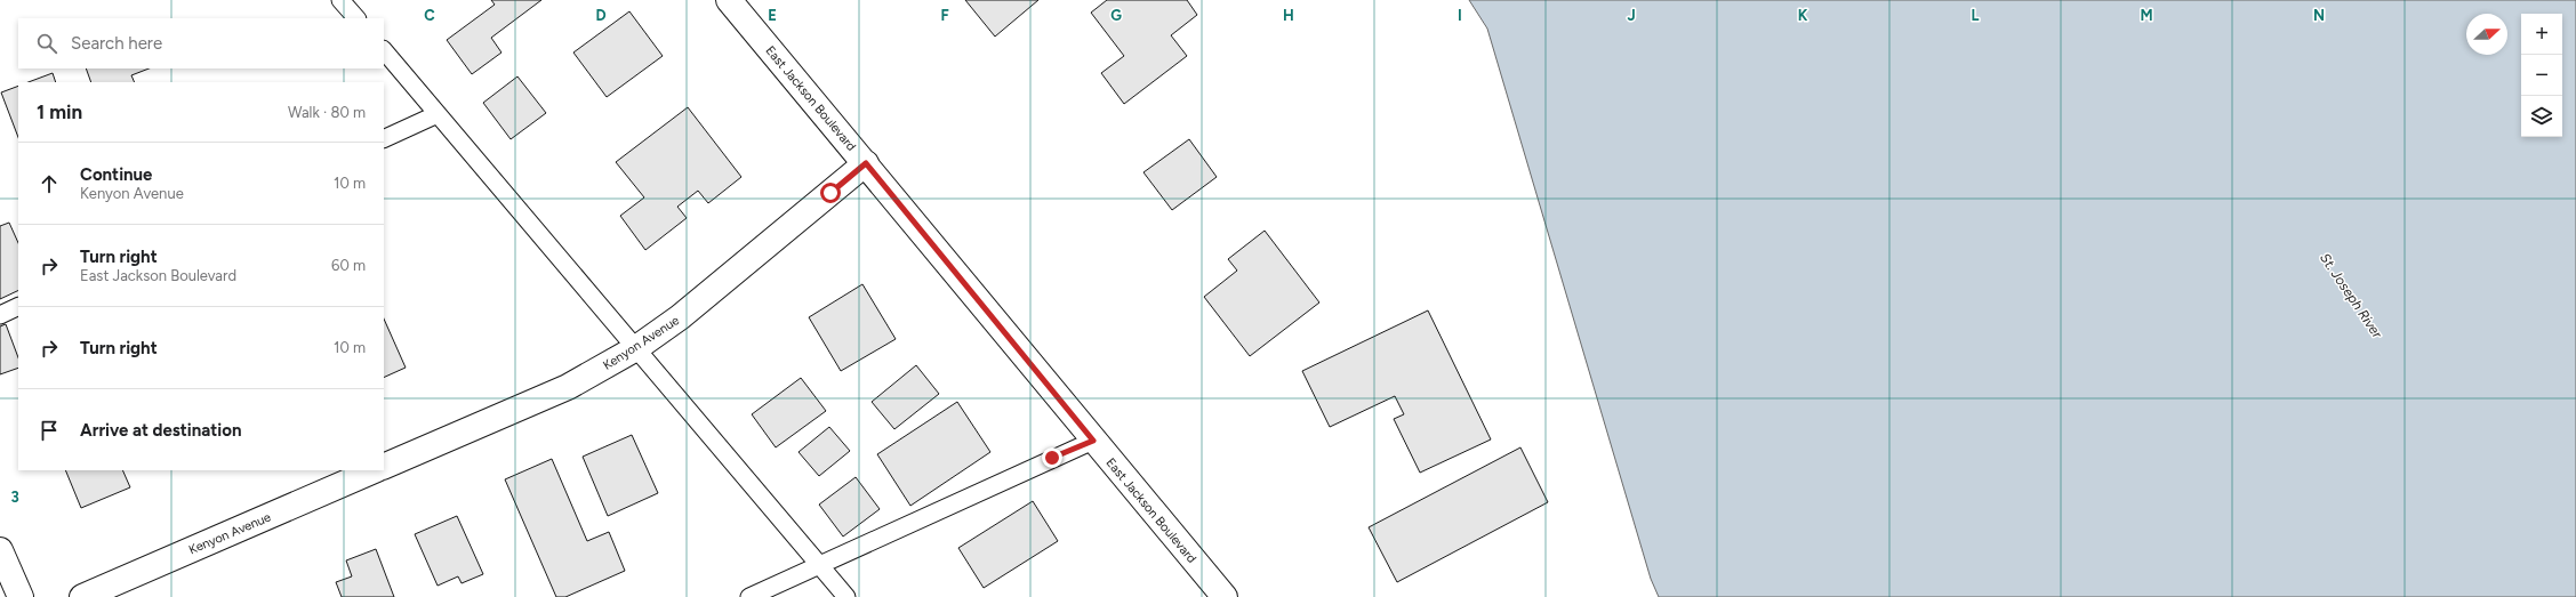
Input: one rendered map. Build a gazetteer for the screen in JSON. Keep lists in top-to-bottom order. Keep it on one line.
{"streets":{"street":["East Jackson Boulevard","Kenyon Avenue"]},"crossings":[["East Jackson Boulevard","Kenyon Avenue"]],"water":["St. Joseph River"],"north":"right","page":{"map_buttons":["+","−"],"search":"Search here","heading":["1 min","Walk · 80 m"],"list":[["Continue","Kenyon Avenue","10 m"],["Turn right","East Jackson Boulevard","60 m"],["Turn right","10 m"],"Arrive at destination"]},"grid":{"columns":["C","D","E","F","G","H","I","J","K","L","M","N"],"rows":["3"]}}
